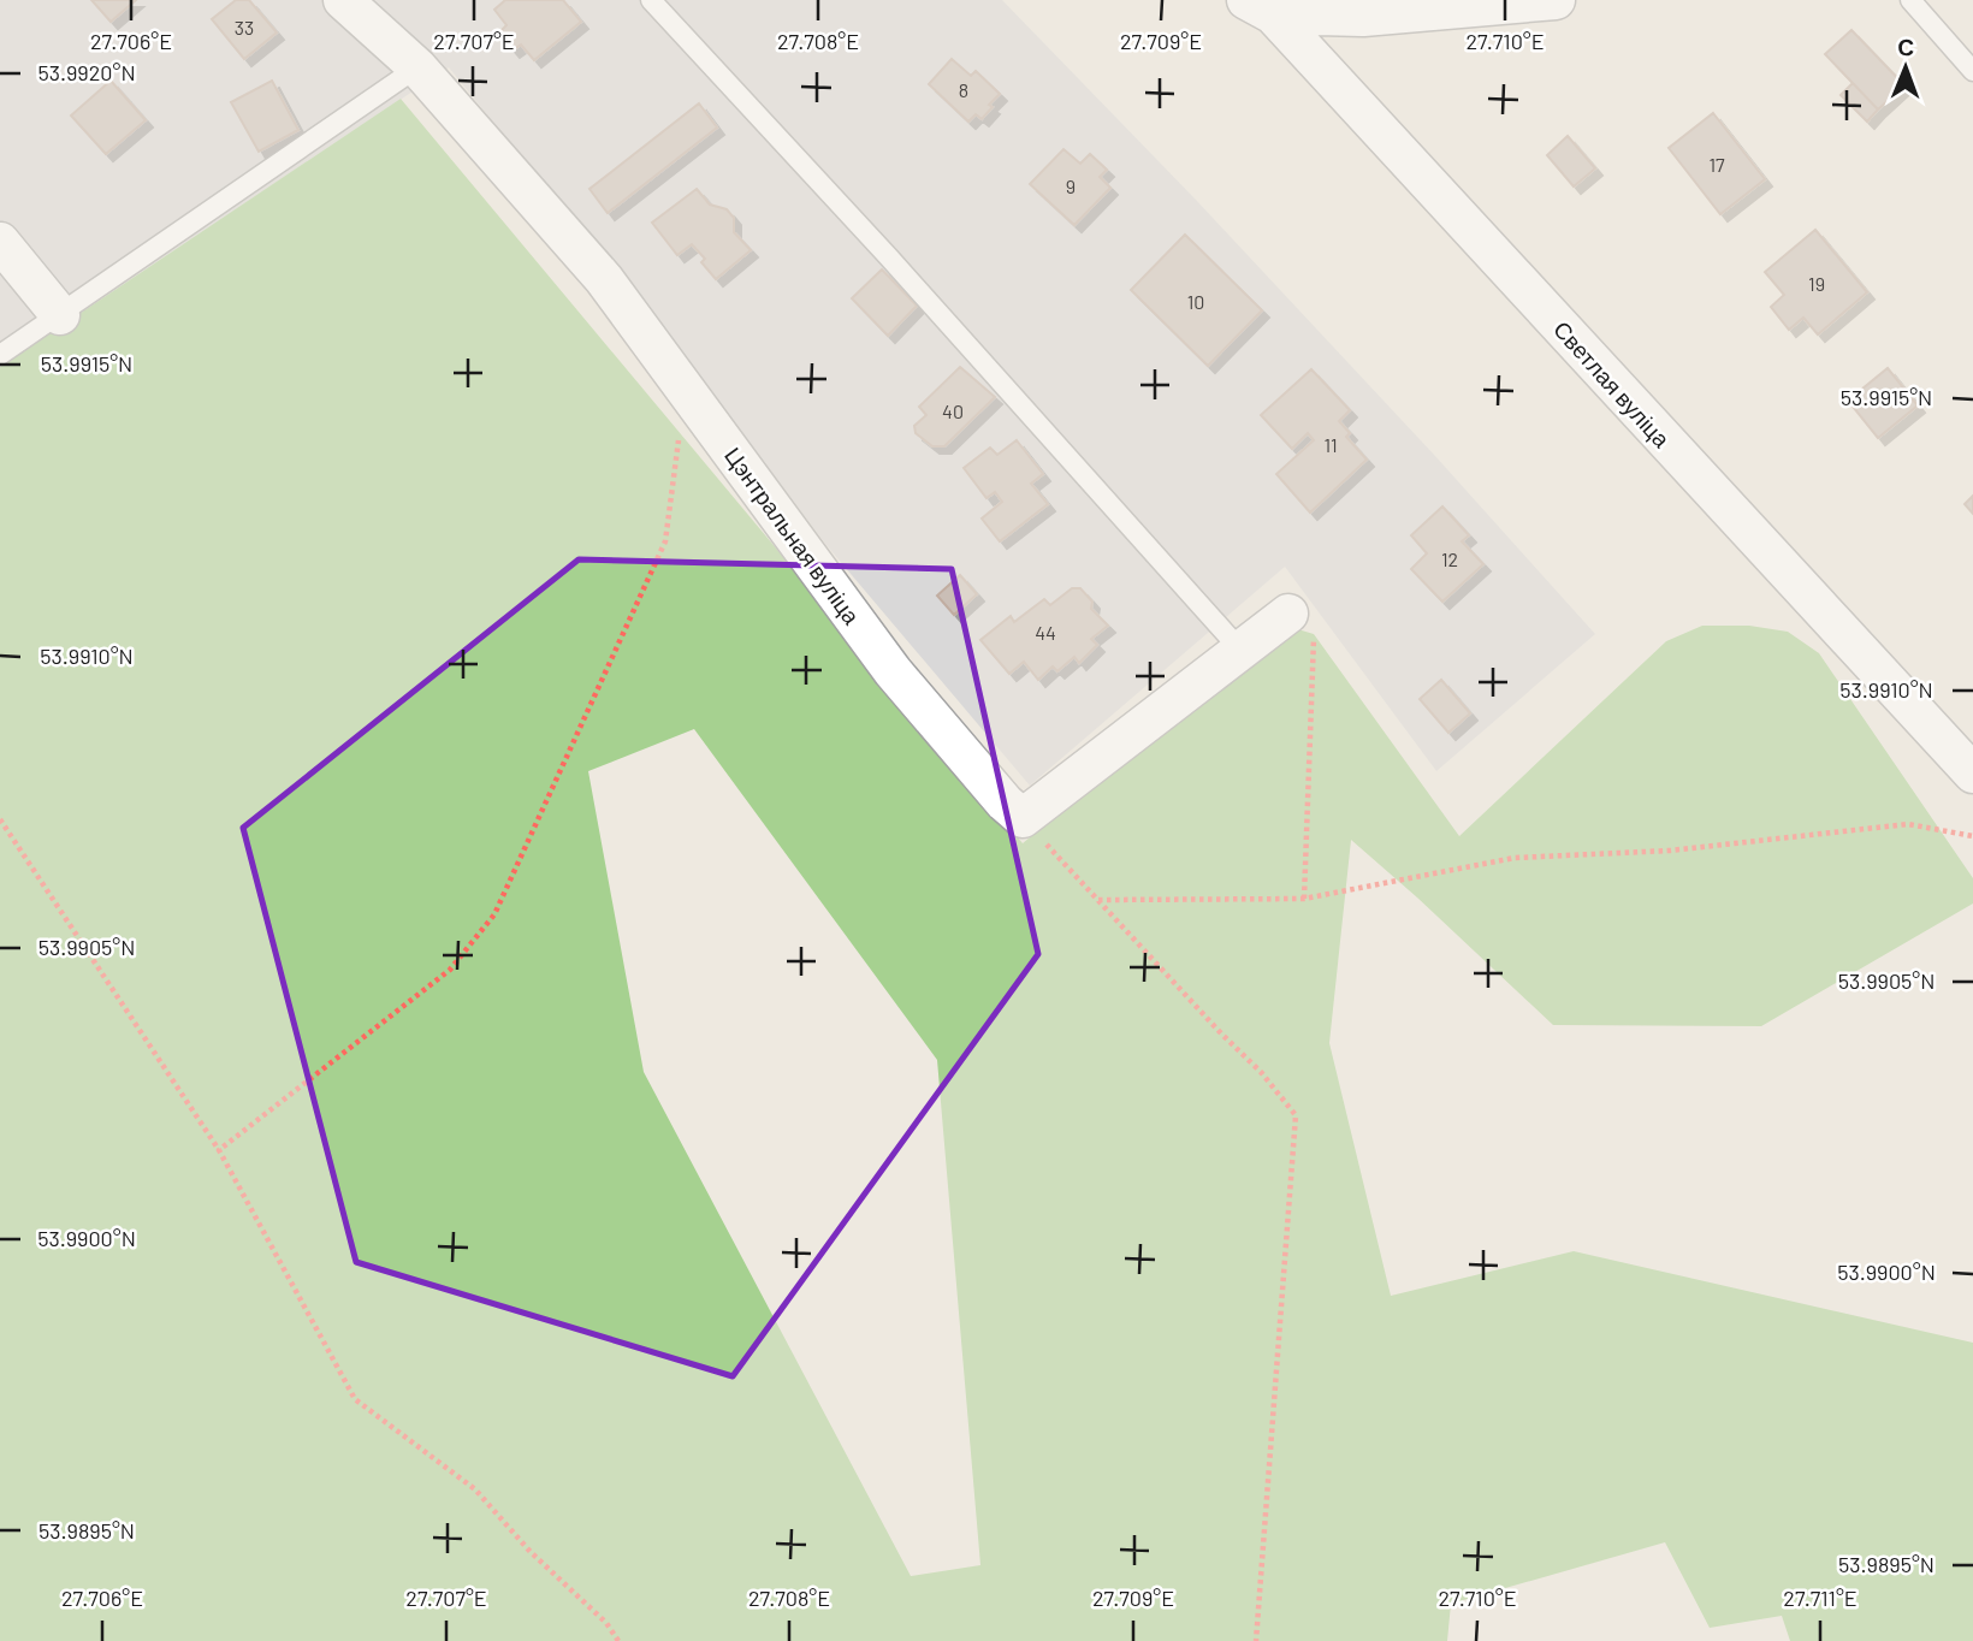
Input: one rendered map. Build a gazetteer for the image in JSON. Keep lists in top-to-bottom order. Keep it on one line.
{"streets":{"street":["Светлая вуліца","Цэнтральная вуліца"]},"house_numbers":["33","8","17","9","19","10","40","11","12","44"],"north":"top","coordinates":["27.706°E","27.707°E","27.708°E","27.709°E","27.710°E","53.9920°N","53.9915°N","53.9910°N","53.9905°N","53.9900°N","53.9895°N","27.711°E"]}
